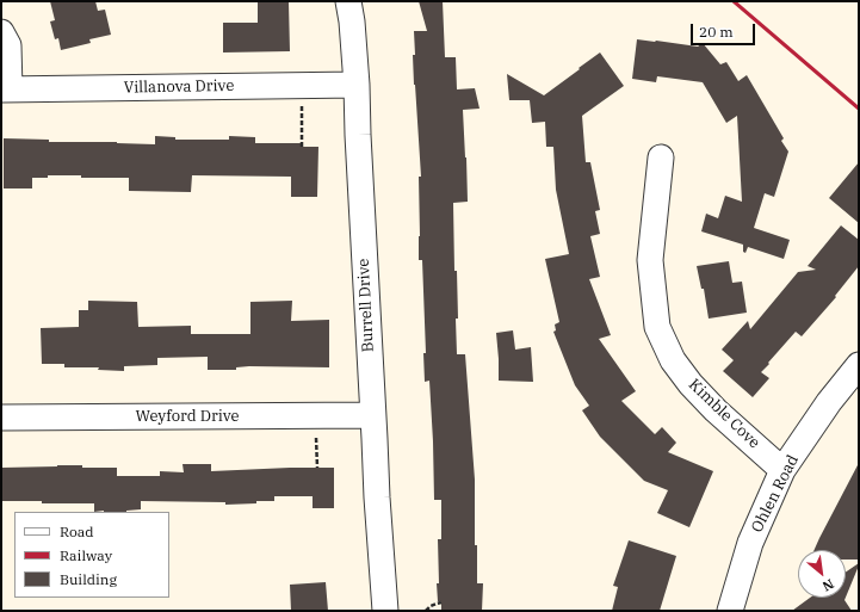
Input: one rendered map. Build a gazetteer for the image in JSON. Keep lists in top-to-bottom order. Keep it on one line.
{"streets":{"street":["Villanova Drive","Burrell Drive","Kimble Cove","Weyford Drive","Ohlen Road"]},"crossings":[["Villanova Drive","Burrell Drive"],["Burrell Drive","Weyford Drive"],["Kimble Cove","Ohlen Road"]],"legend":["Road","Railway","Building"],"scale_bar":"20 m","north":"bottom right"}
